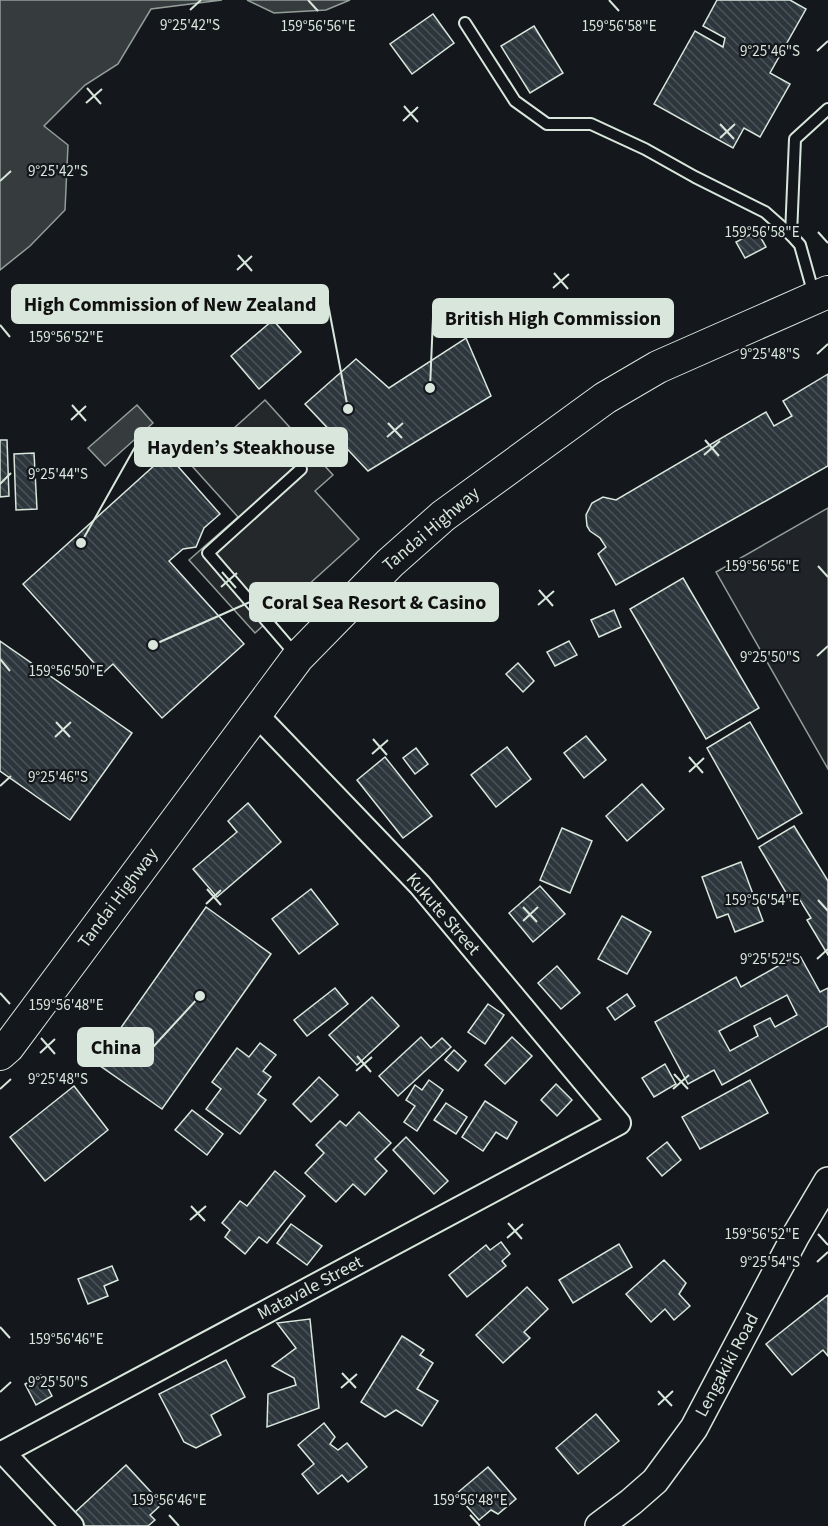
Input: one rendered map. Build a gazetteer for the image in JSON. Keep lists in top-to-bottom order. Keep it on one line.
{"streets":{"main road":["Tandai Highway"],"street":["Kukute Street","Matavale Street","Lengakiki Road"]},"crossings":[["Tandai Highway","Kukute Street"],["Kukute Street","Matavale Street"]],"places":["British High Commission","High Commission of New Zealand","Hayden’s Steakhouse","Coral Sea Resort & Casino","China"],"coordinates":["9°25'42\"S","159°56'56\"E","159°56'58\"E","9°25'46\"S","159°56'52\"E","9°25'48\"S","9°25'44\"S","9°25'50\"S","159°56'50\"E","159°56'54\"E","9°25'52\"S","159°56'48\"E","9°25'54\"S","159°56'46\"E"]}
